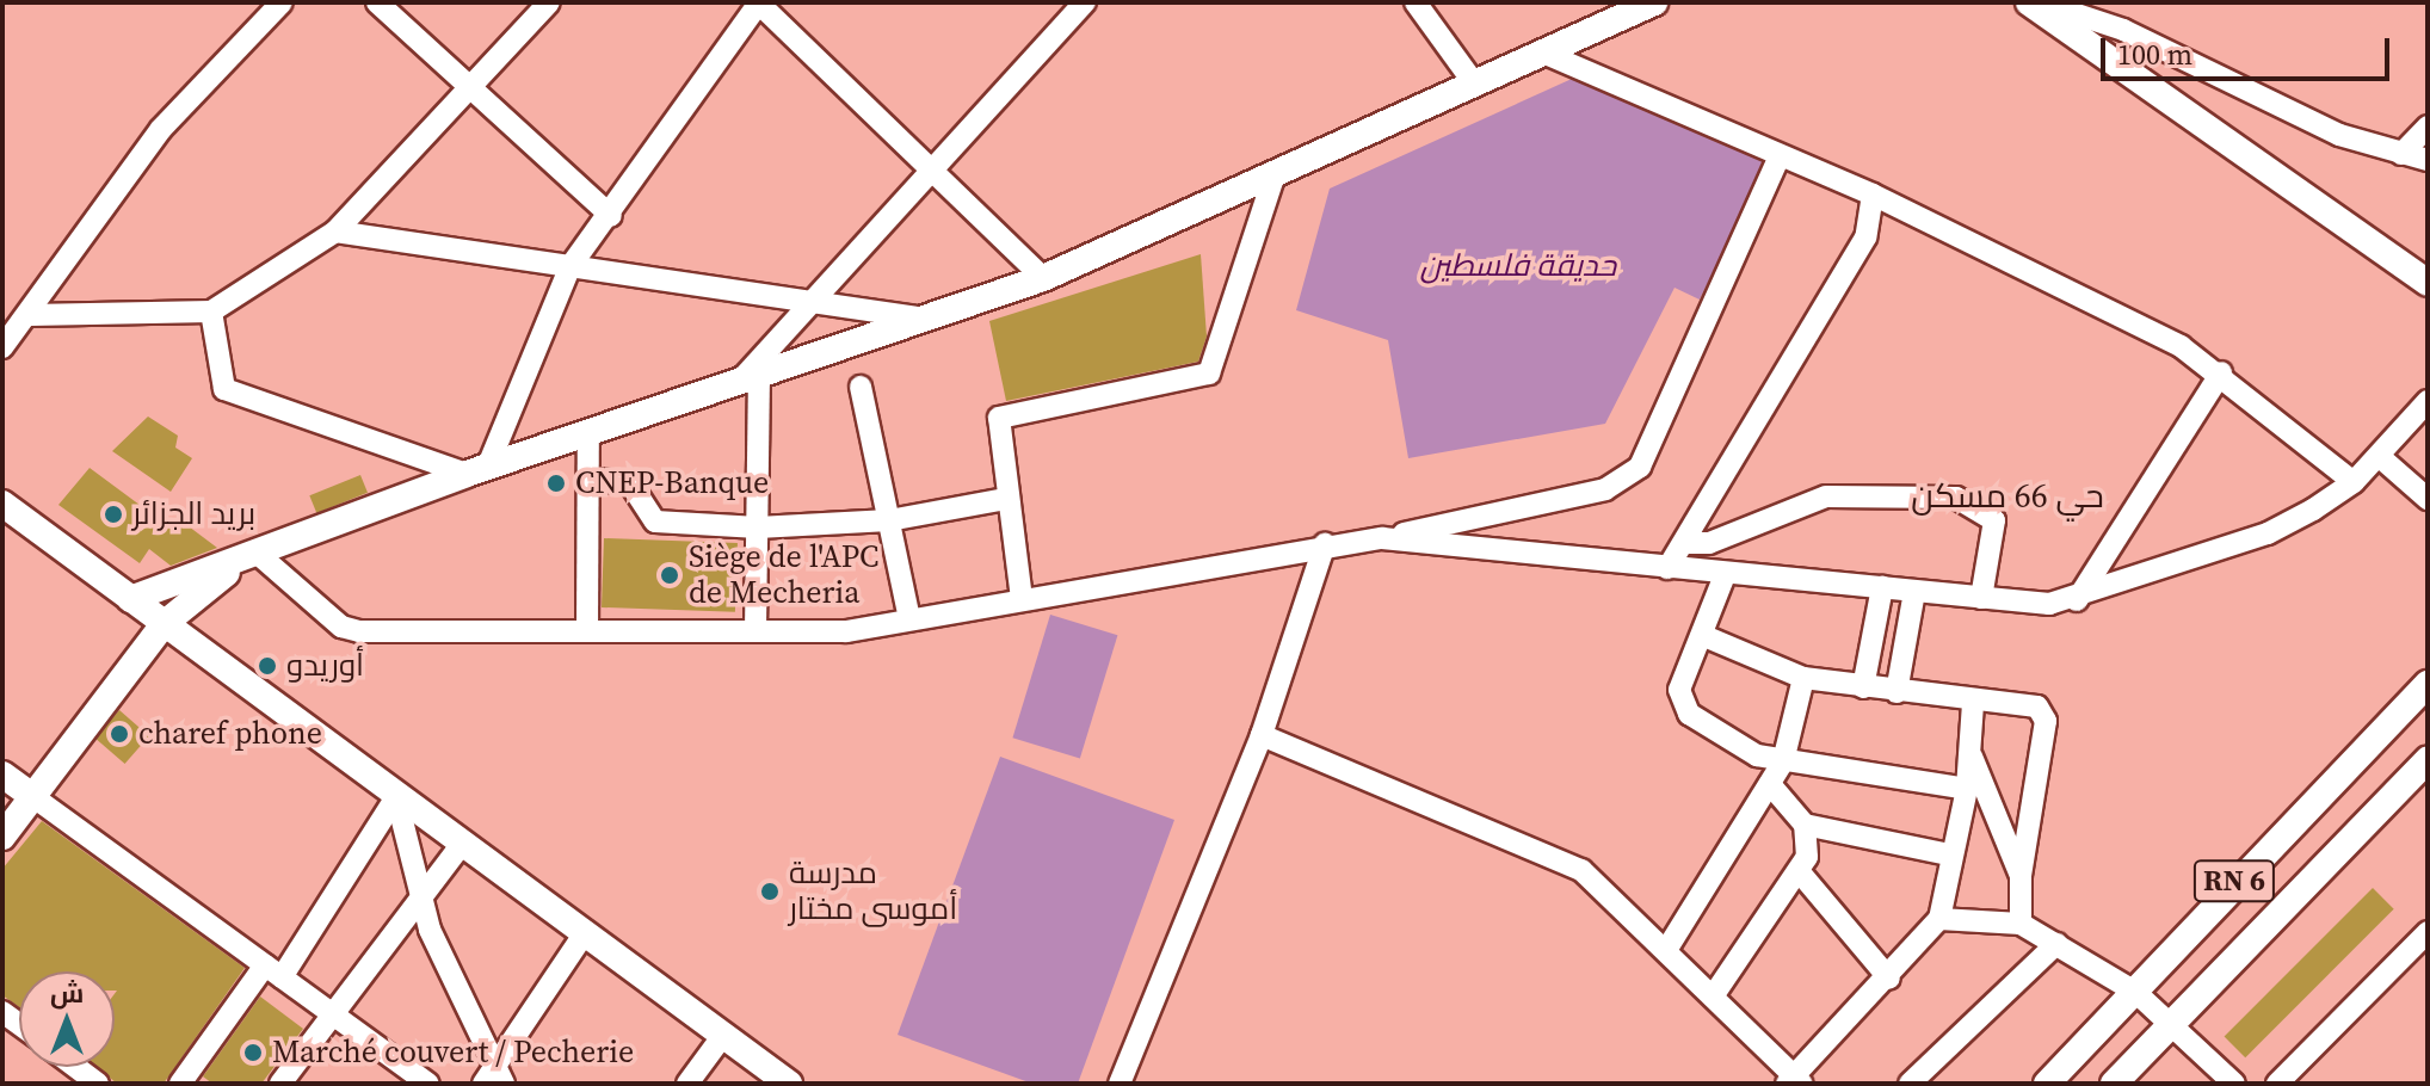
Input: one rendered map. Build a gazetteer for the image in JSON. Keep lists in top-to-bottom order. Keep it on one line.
{"streets":{"main road":["RN 6"]},"districts":["حي 66 مسكن"],"parks":["حديقة فلسطين"],"places":["CNEP-Banque","بريد الجزائر","Siège de l'APC de Mecheria","أوريدو","charef phone","مدرسة أموسى مختار","Marché couvert / Pecherie"],"scale_bar":"100 m","north":"top"}
